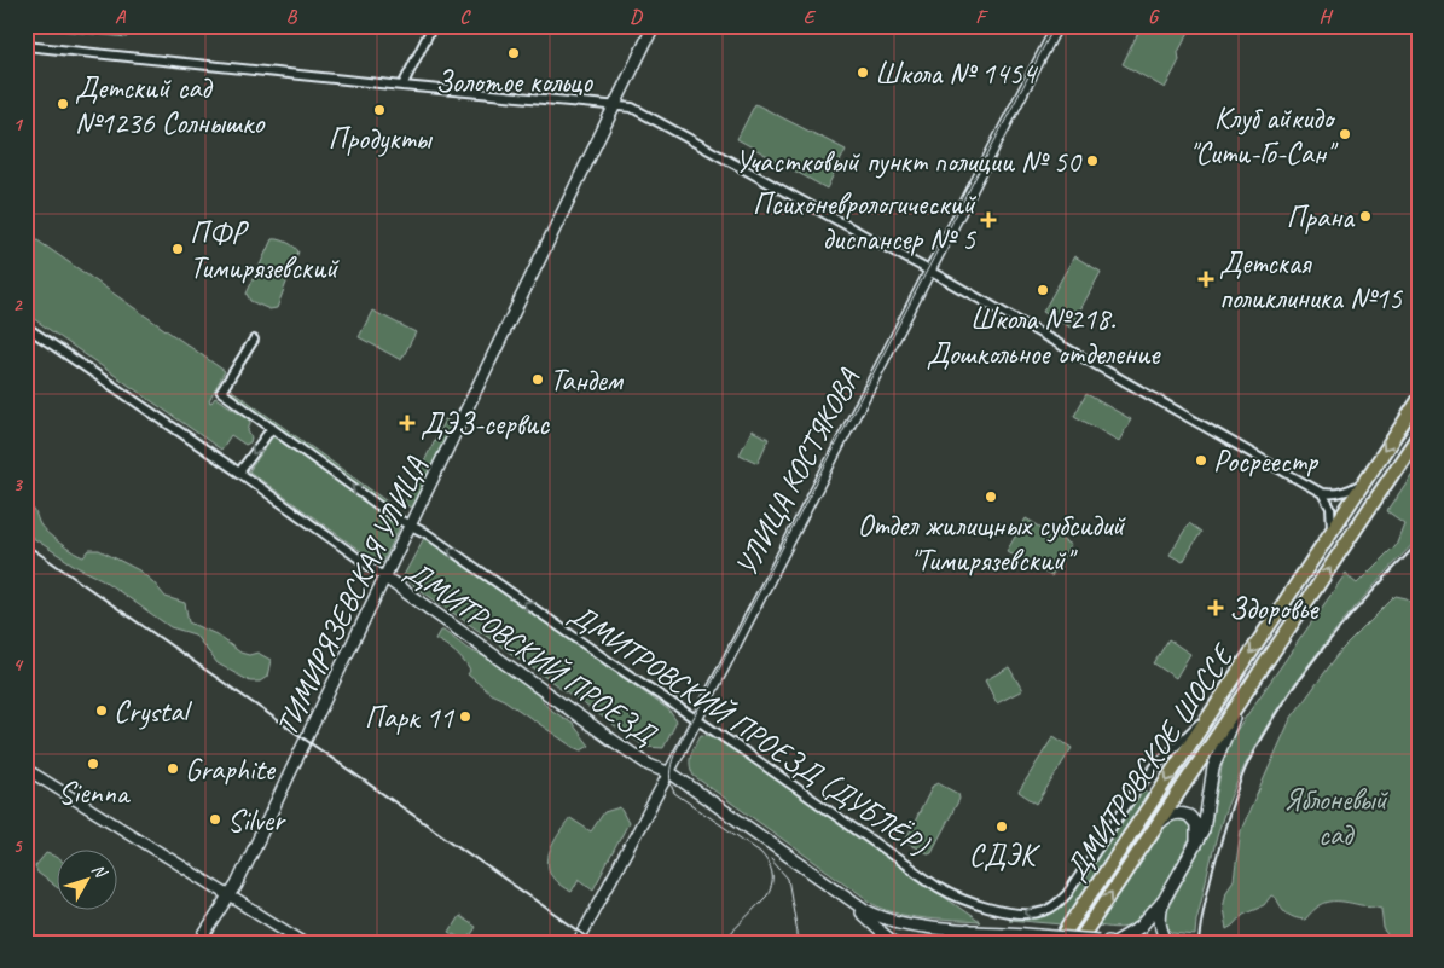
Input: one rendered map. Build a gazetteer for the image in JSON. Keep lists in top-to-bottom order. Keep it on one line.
{"streets":{"main road":["ТИМИРЯЗЕВСКАЯ УЛИЦА","ДМИТРОВСКИЙ ПРОЕЗД","ДМИТРОВСКОЕ ШОССЕ"],"street":["УЛИЦА КОСТЯКОВА","ДМИТРОВСКИЙ ПРОЕЗД (ДУБЛЁР)"]},"crossings":[["УЛИЦА КОСТЯКОВА","ДМИТРОВСКИЙ ПРОЕЗД"],["УЛИЦА КОСТЯКОВА","ДМИТРОВСКИЙ ПРОЕЗД (ДУБЛЁР)"],["ТИМИРЯЗЕВСКАЯ УЛИЦА","ДМИТРОВСКИЙ ПРОЕЗД"],["ТИМИРЯЗЕВСКАЯ УЛИЦА","ДМИТРОВСКИЙ ПРОЕЗД (ДУБЛЁР)"],["ДМИТРОВСКИЙ ПРОЕЗД (ДУБЛЁР)","ДМИТРОВСКОЕ ШОССЕ"]],"one_way":["ДМИТРОВСКИЙ ПРОЕЗД (ДУБЛЁР)"],"parks":["Яблоневый сад"],"places":{"other":["Золотое кольцо","Школа № 1454","Детский сад №1236 Солнышко","Продукты","Клуб айкидо \"Сити-Го-Сан\"","Участковый пункт полиции № 50","Прана","ПФР Тимирязевский","Школа №218. Дошкольное отделение","Тандем","Росреестр","Отдел жилищных субсидий \"Тимирязевский\"","Crystal","Парк 11","Sienna","Graphite","Silver","СДЭК"],"health":["Психоневрологический диспансер № 5","Детская поликлиника №15","ДЭЗ-сервис","Здоровье"]},"north":"top right","grid":{"columns":["A","B","C","D","E","F","G","H"],"rows":["1","2","3","4","5"]}}
